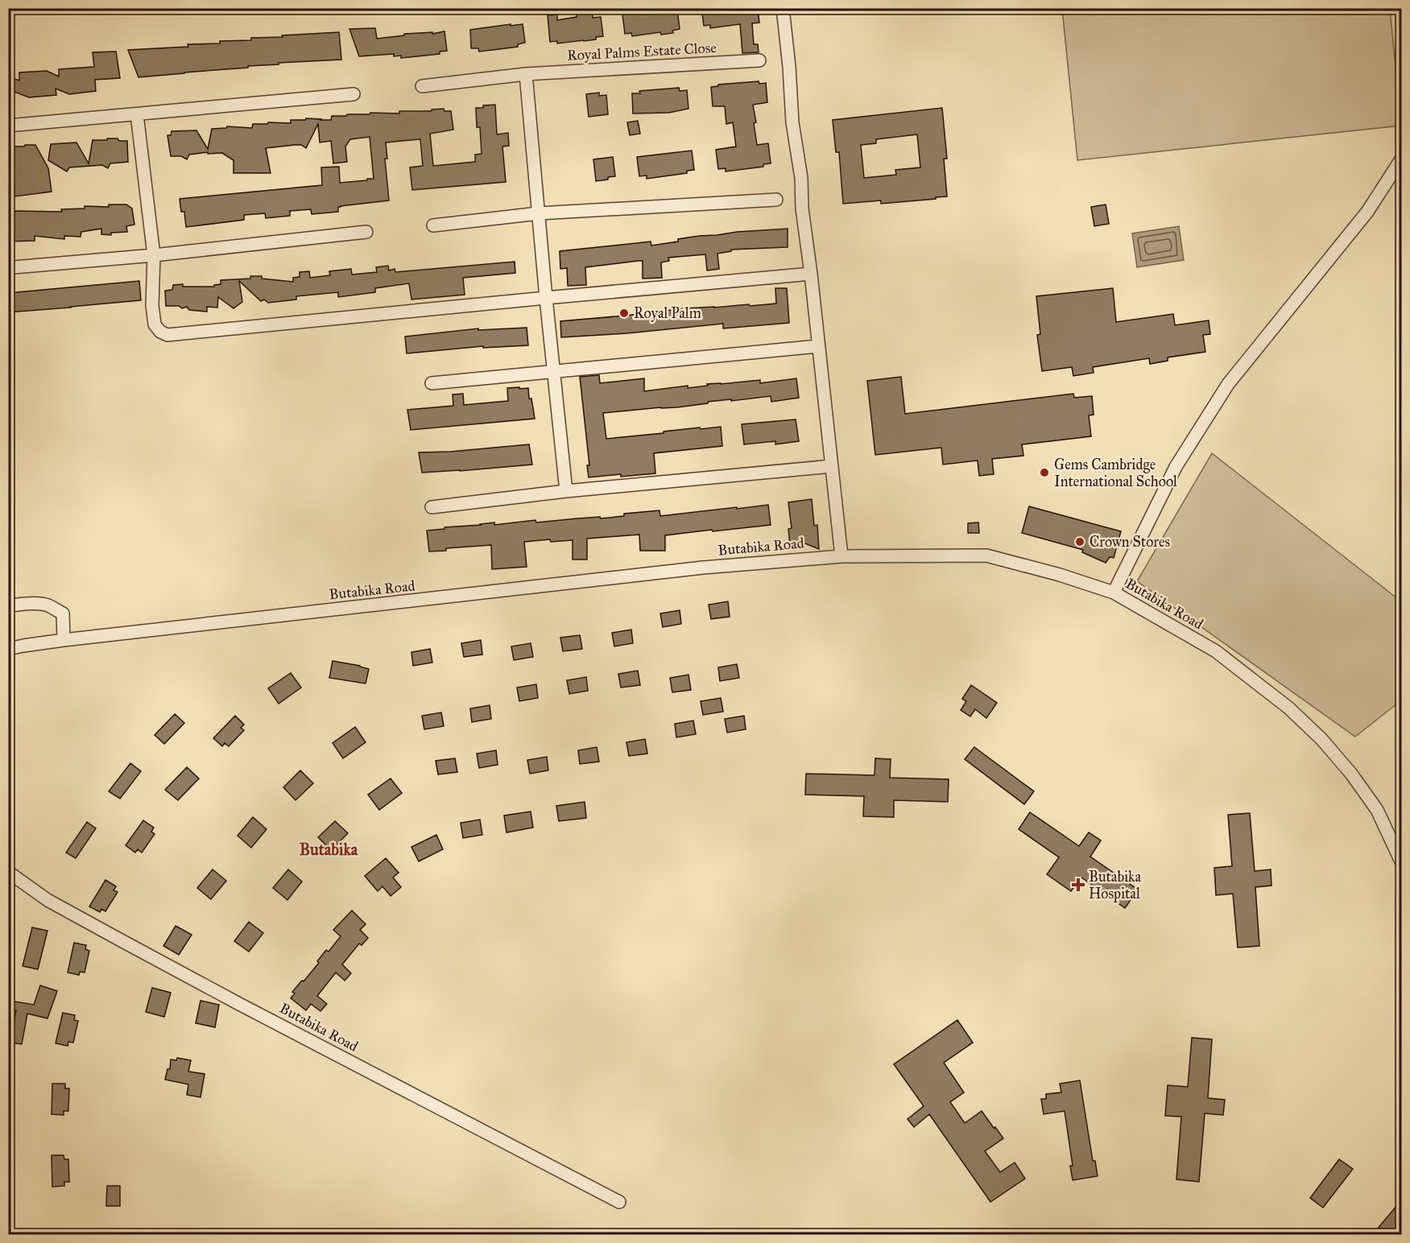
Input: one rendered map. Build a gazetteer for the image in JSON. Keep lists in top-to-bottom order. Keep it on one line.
{"streets":{"street":["Royal Palms Estate Close","Butabika Road"]},"districts":["Butabika"],"places":{"other":["Royal Palm","Gems Cambridge International School","Crown Stores"],"health":["Butabika Hospital"]}}
